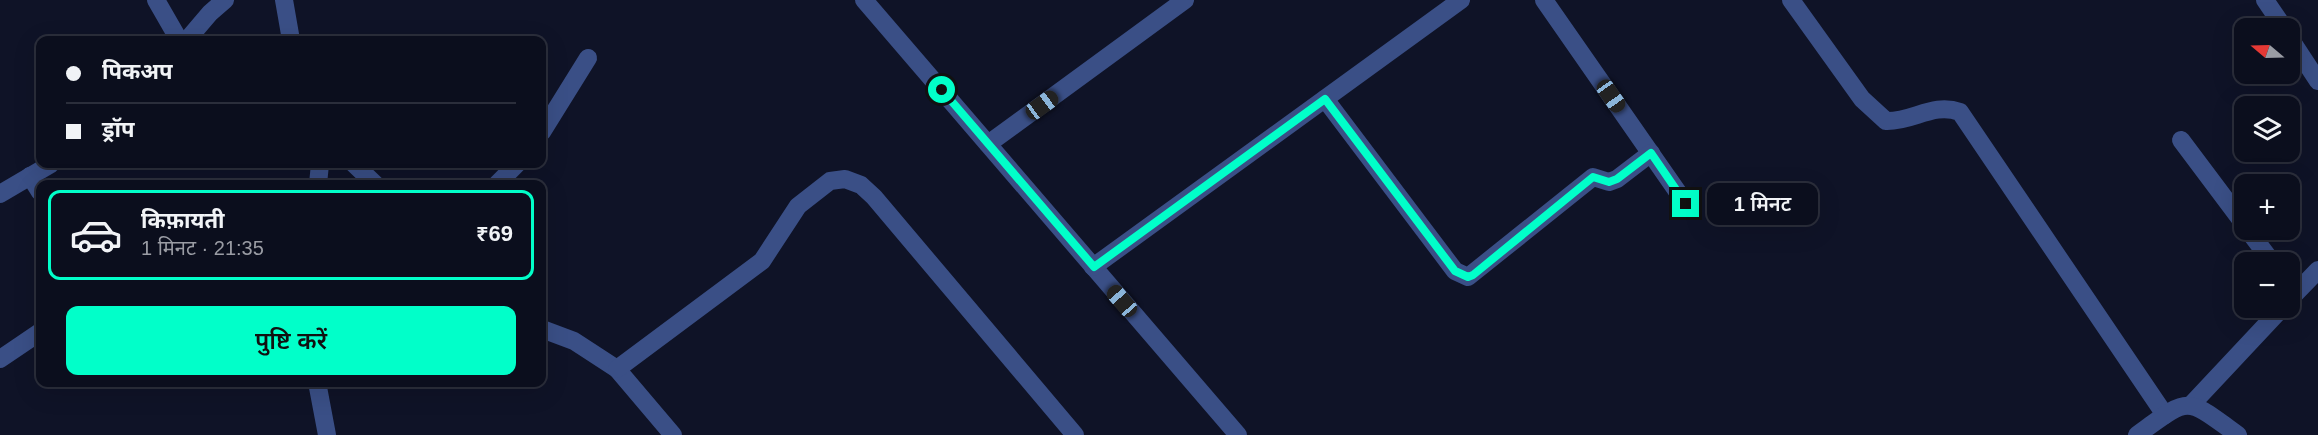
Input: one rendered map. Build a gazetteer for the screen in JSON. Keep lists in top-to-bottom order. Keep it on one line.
{"north":"left","page":{"map_buttons":["+","−"],"banner":["पिकअप","ड्रॉप"],"bubble":"1 मिनट","list":[{"name":"किफ़ायती","note":"1 मिनट · 21:35","value":"₹69"}],"buttons":"पुष्टि करें"}}
